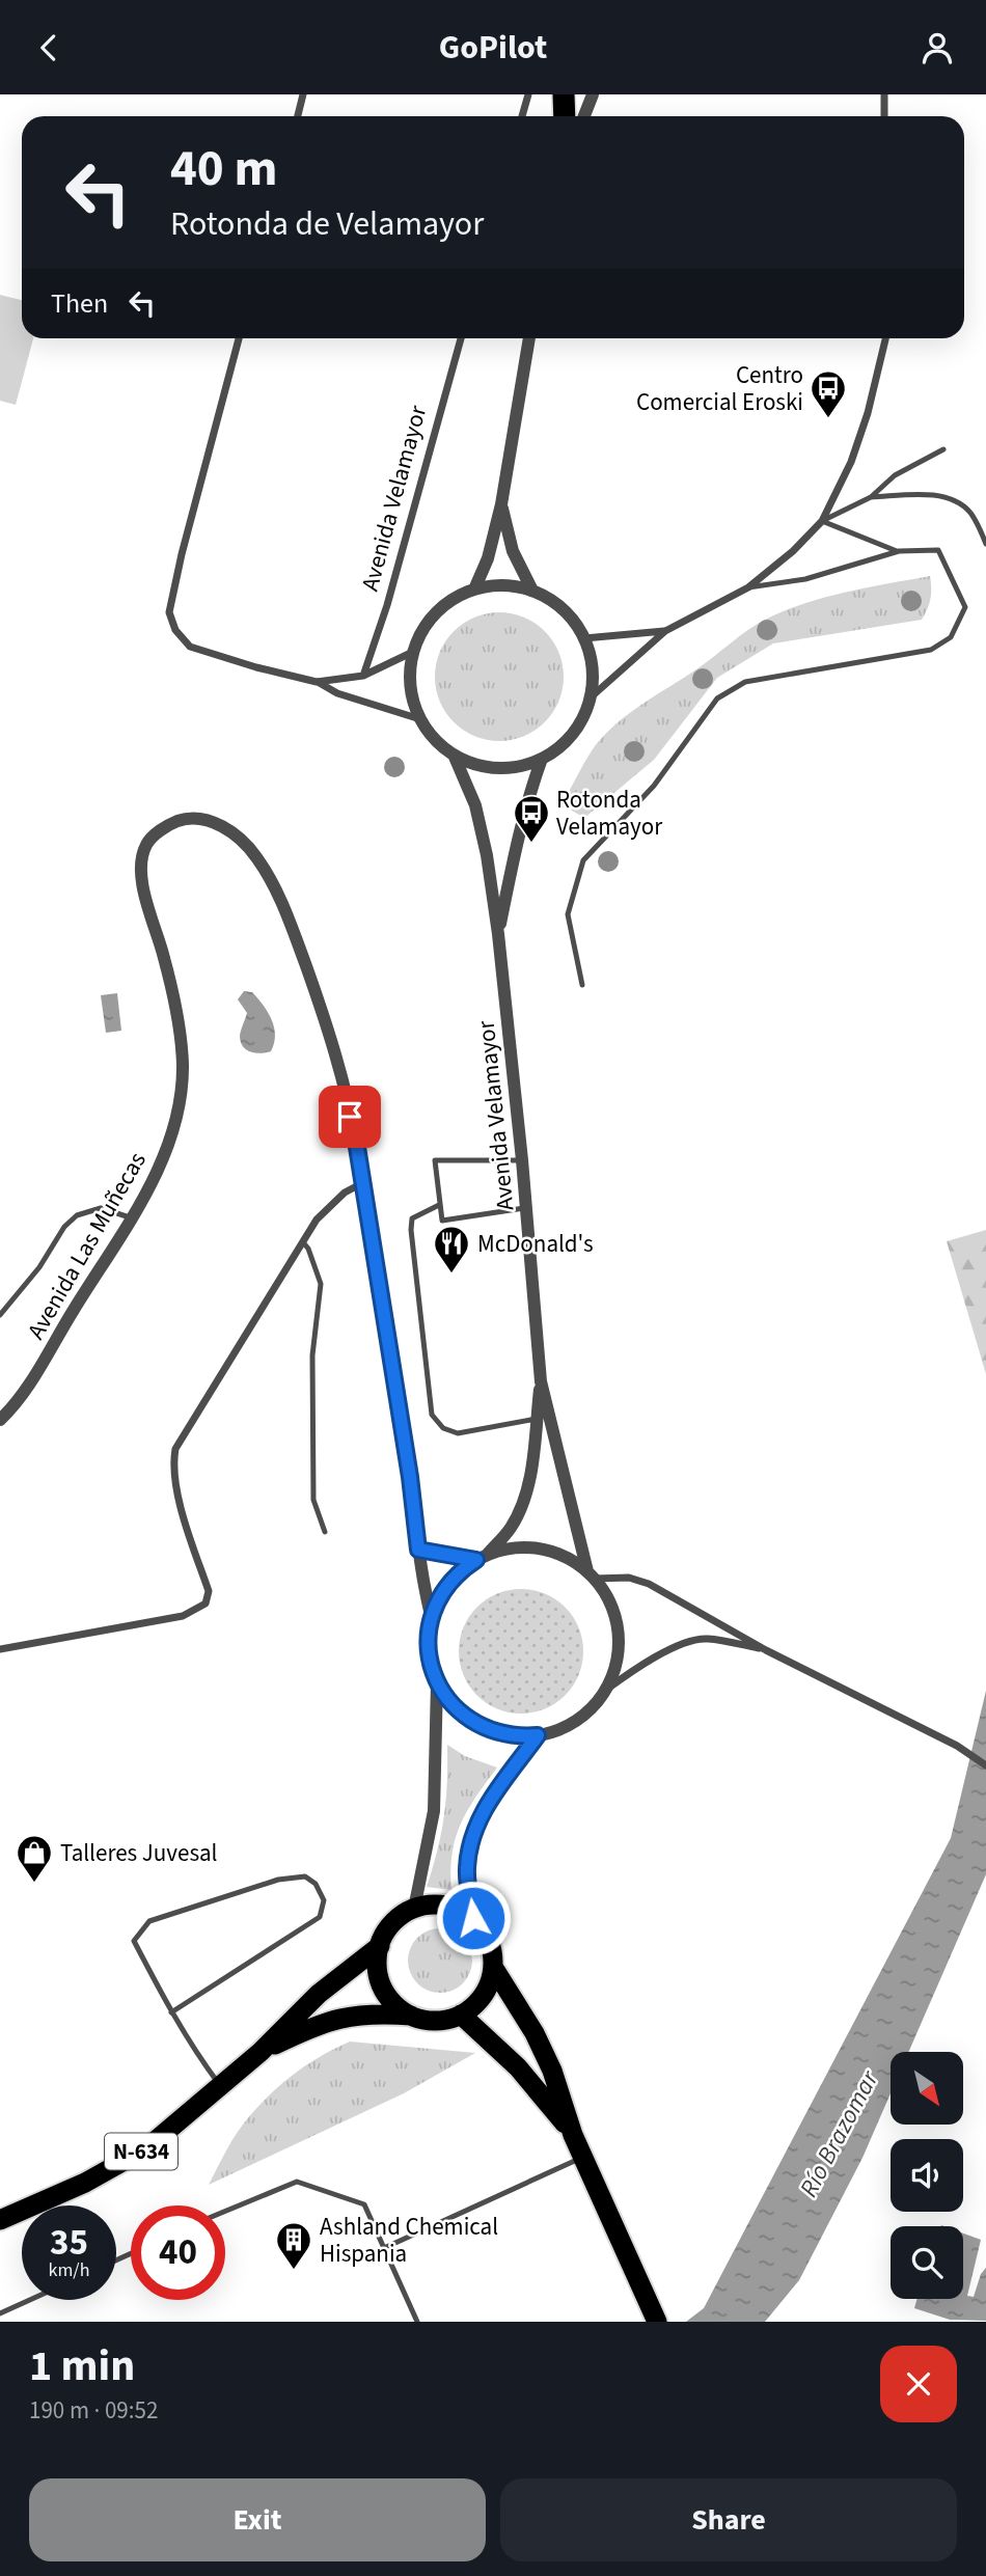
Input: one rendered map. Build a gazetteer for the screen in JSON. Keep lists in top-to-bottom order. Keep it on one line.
{"streets":{"highway":["N-634"],"street":["Avenida Velamayor","Avenida Las Muñecas"]},"water":["Río Brazomar"],"places":{"bus stop":["Centro Comercial Eroski","Rotonda Velamayor"],"restaurant":["McDonald's"],"shop":["Talleres Juvesal"],"building":["Ashland Chemical Hispania"]},"north":"bottom right","page":{"header":"GoPilot","turn":["40 m","Rotonda de Velamayor"],"then":"Then","speed":"35 km/h","limit":"40","heading":["1 min","190 m · 09:52"],"buttons":["Exit","Share"]}}
